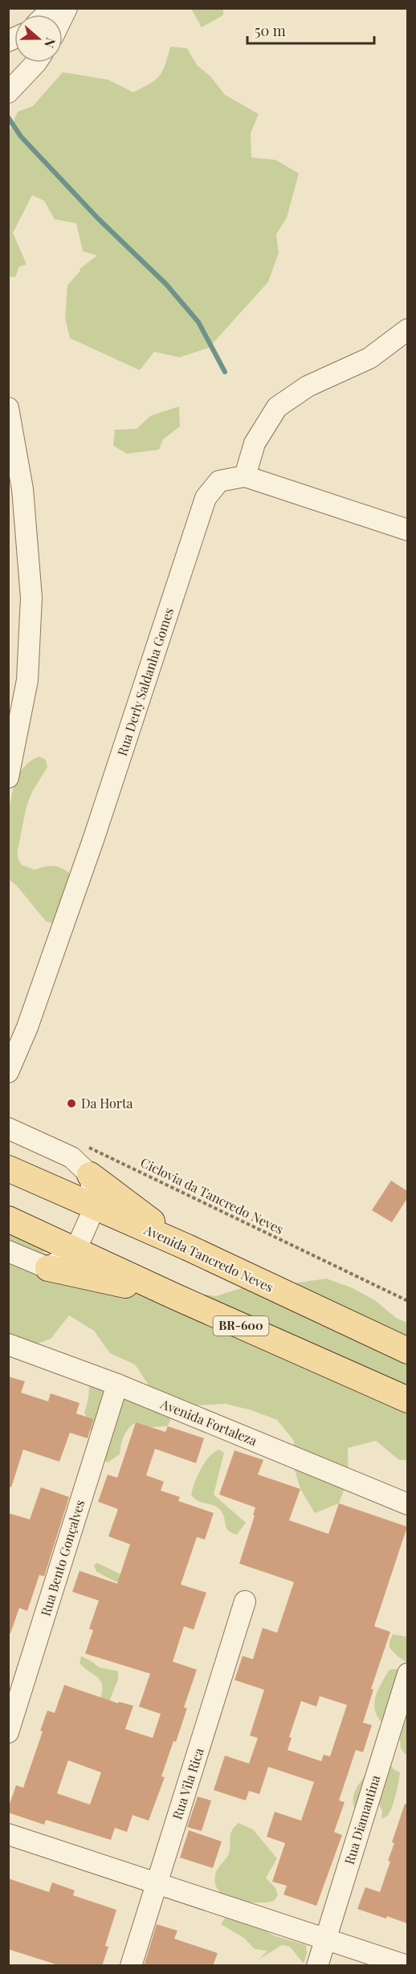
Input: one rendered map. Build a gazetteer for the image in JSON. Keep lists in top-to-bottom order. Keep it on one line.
{"streets":{"main road":["Avenida Tancredo Neves","BR-600"],"street":["Rua Derly Saldanha Gomes","Avenida Fortaleza","Rua Bento Gonçalves","Rua Vila Rica","Rua Diamantina"],"path":["Ciclovia da Tancredo Neves"]},"crossings":[["Avenida Fortaleza","Rua Bento Gonçalves"]],"places":["Da Horta"],"scale_bar":"50 m","north":"right"}
